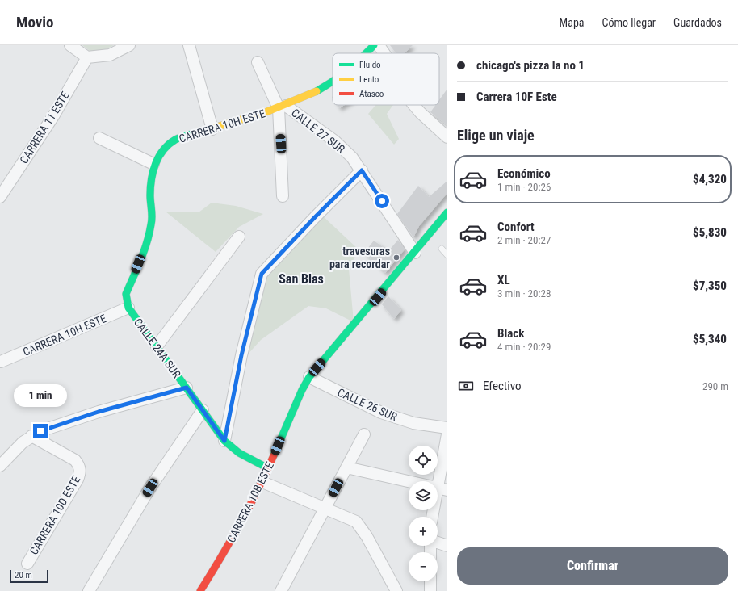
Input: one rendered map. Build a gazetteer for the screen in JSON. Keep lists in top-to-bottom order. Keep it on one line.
{"streets":{"street":["CARRERA 10H ESTE","CARRERA 11 ESTE","CALLE 27 SUR","CALLE 24A SUR","CALLE 26 SUR","CARRERA 10B ESTE","CARRERA 10D ESTE"]},"crossings":[["CARRERA 10H ESTE","CALLE 27 SUR"],["CARRERA 10H ESTE","CALLE 24A SUR"],["CALLE 27 SUR","CARRERA 10B ESTE"],["CALLE 24A SUR","CARRERA 10B ESTE"],["CALLE 26 SUR","CARRERA 10B ESTE"]],"districts":["San Blas"],"places":["travesuras para recordar"],"legend":["Fluido","Lento","Atasco"],"scale_bar":"20 m","page":{"header":"Movio","nav":["Mapa","Cómo llegar","Guardados"],"banner":["chicago's pizza la no 1","Carrera 10F Este"],"heading":"Elige un viaje","list":[{"name":"Económico","note":"1 min · 20:26","value":"$4,320"},{"name":"Confort","note":"2 min · 20:27","value":"$5,830"},{"name":"XL","note":"3 min · 20:28","value":"$7,350"},{"name":"Black","note":"4 min · 20:29","value":"$5,340"}],"pay":["Efectivo","290 m"],"bubble":"1 min","map_buttons":["+","−"],"buttons":"Confirmar","scale":"20 m"}}
